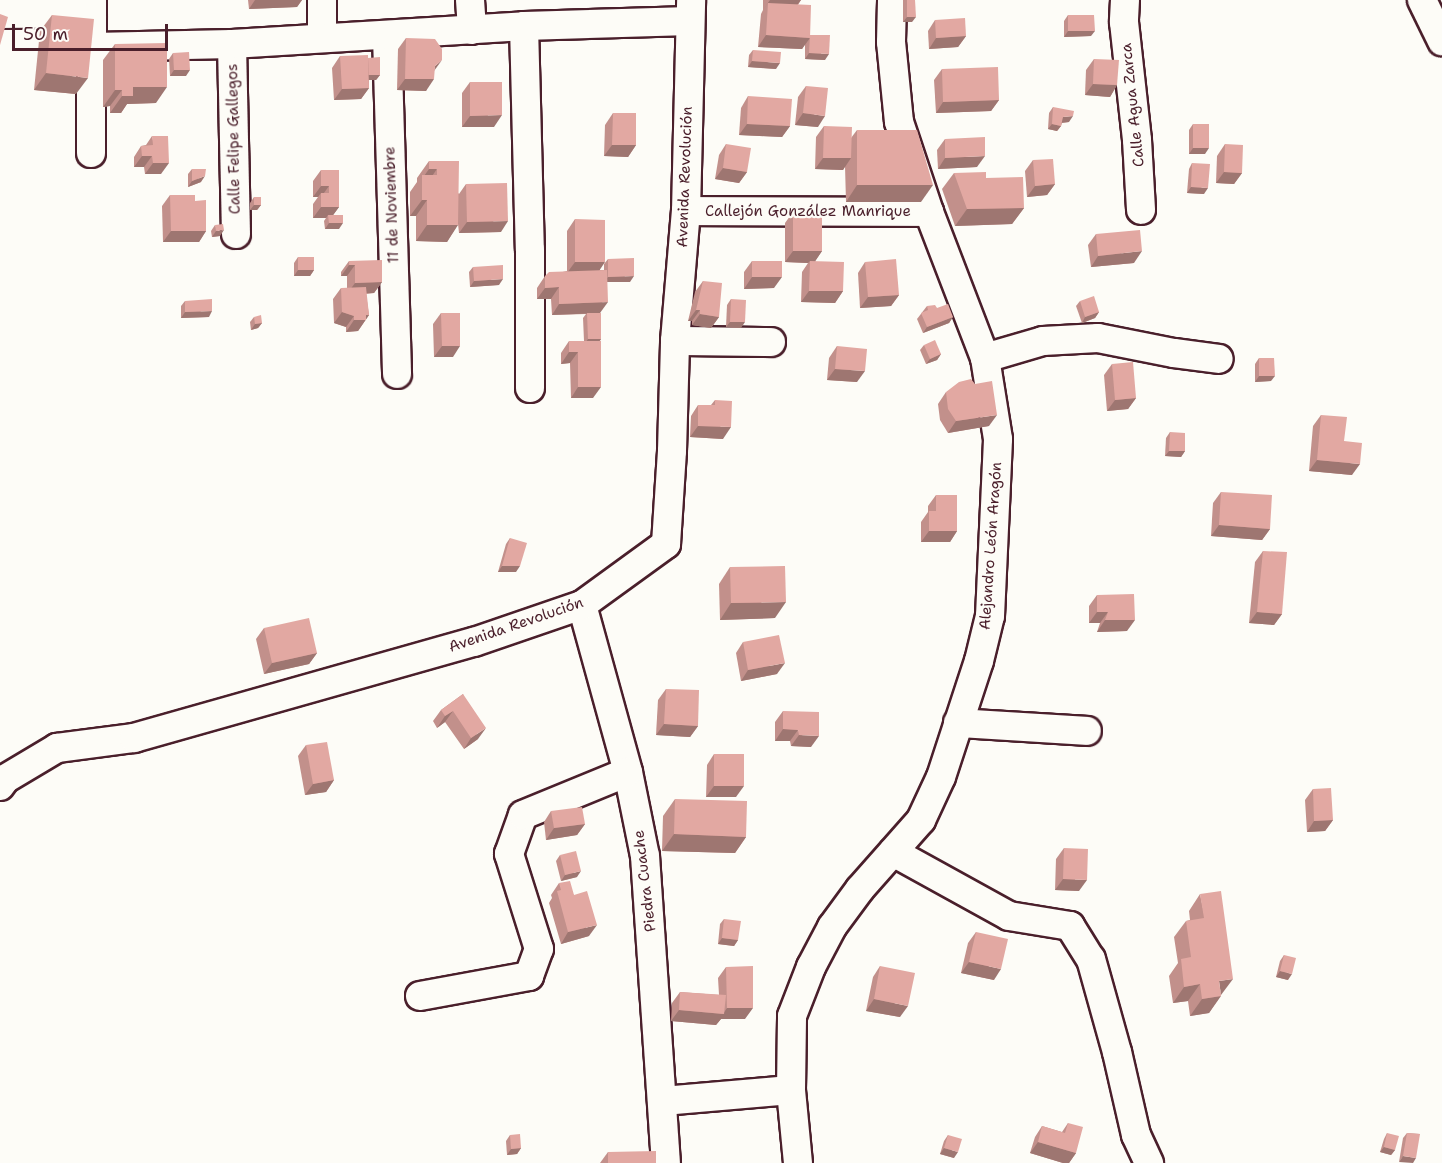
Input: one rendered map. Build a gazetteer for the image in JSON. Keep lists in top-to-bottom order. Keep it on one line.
{"streets":{"street":["Calle Agua Zarca","Calle Felipe Gallegos","Avenida Revolución","11 de Noviembre","Callejón González Manrique","Alejandro León Aragón","Piedra Cuache"]},"crossings":[["Avenida Revolución","Callejón González Manrique"],["Avenida Revolución","Piedra Cuache"],["Callejón González Manrique","Alejandro León Aragón"]],"scale_bar":"50 m"}
